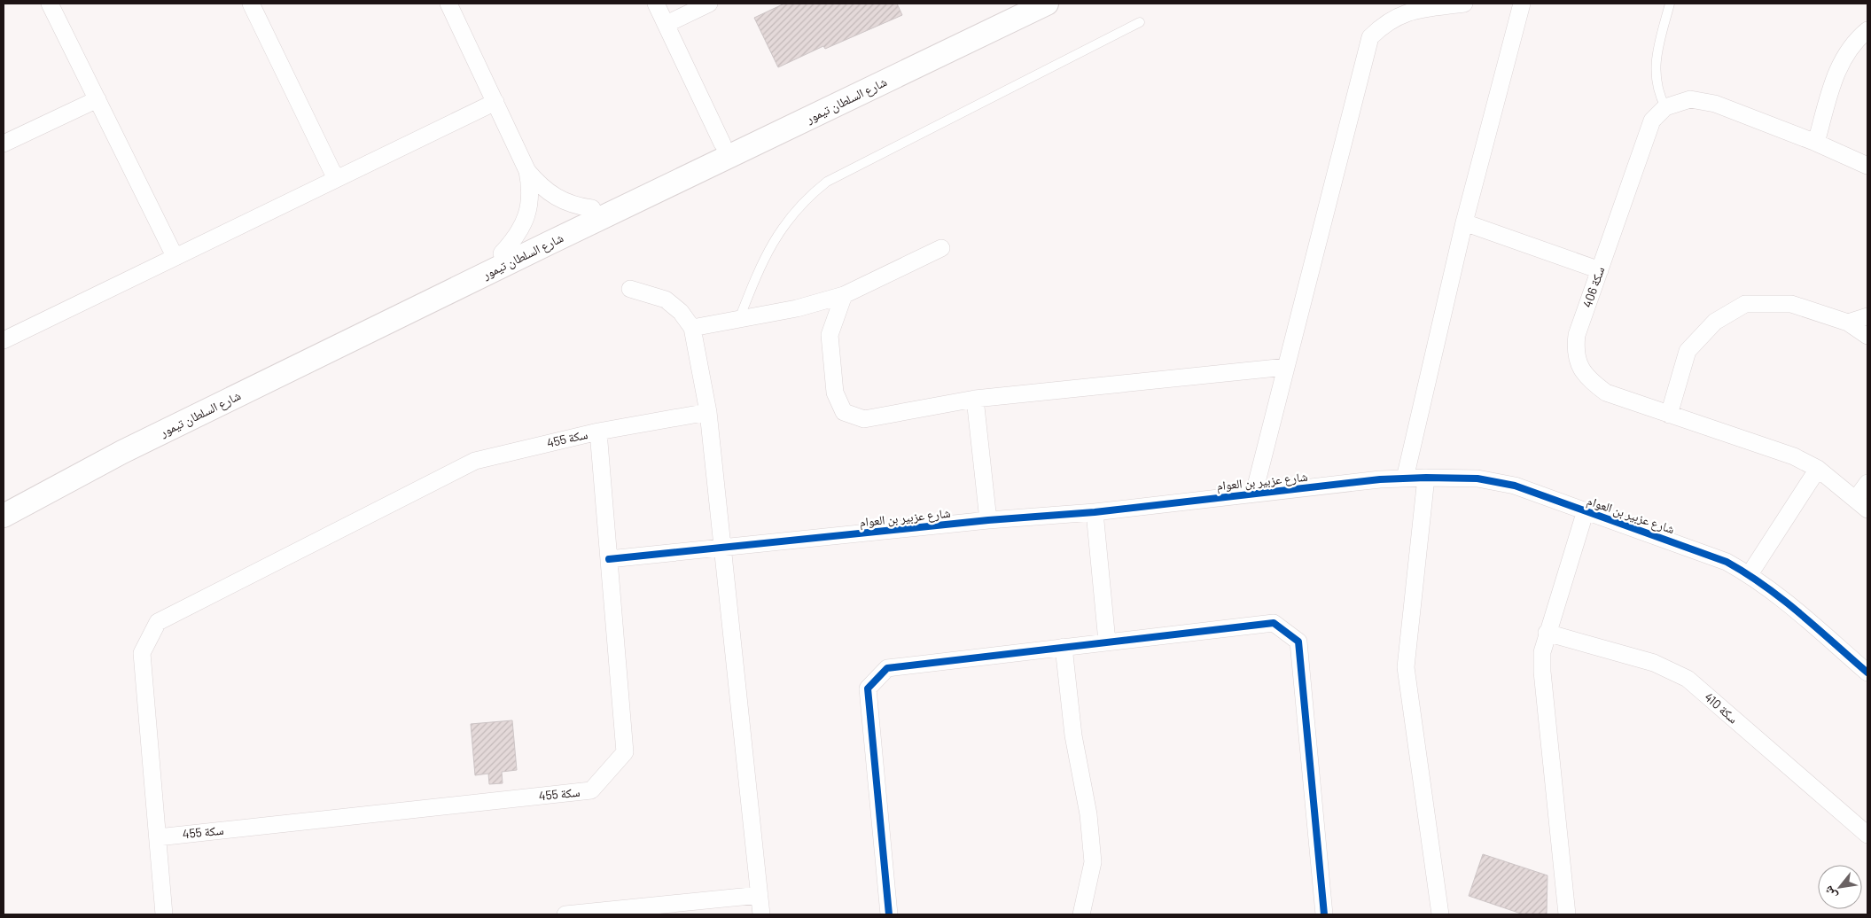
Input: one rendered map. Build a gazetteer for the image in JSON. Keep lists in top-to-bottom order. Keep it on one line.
{"streets":{"main road":["شارع السلطان تيمور"],"street":["سكة 406","سكة 455","شارع عزبير بن العوام","سكة 410"]},"crossings":[["سكة 455","شارع عزبير بن العوام"]],"north":"bottom left"}
